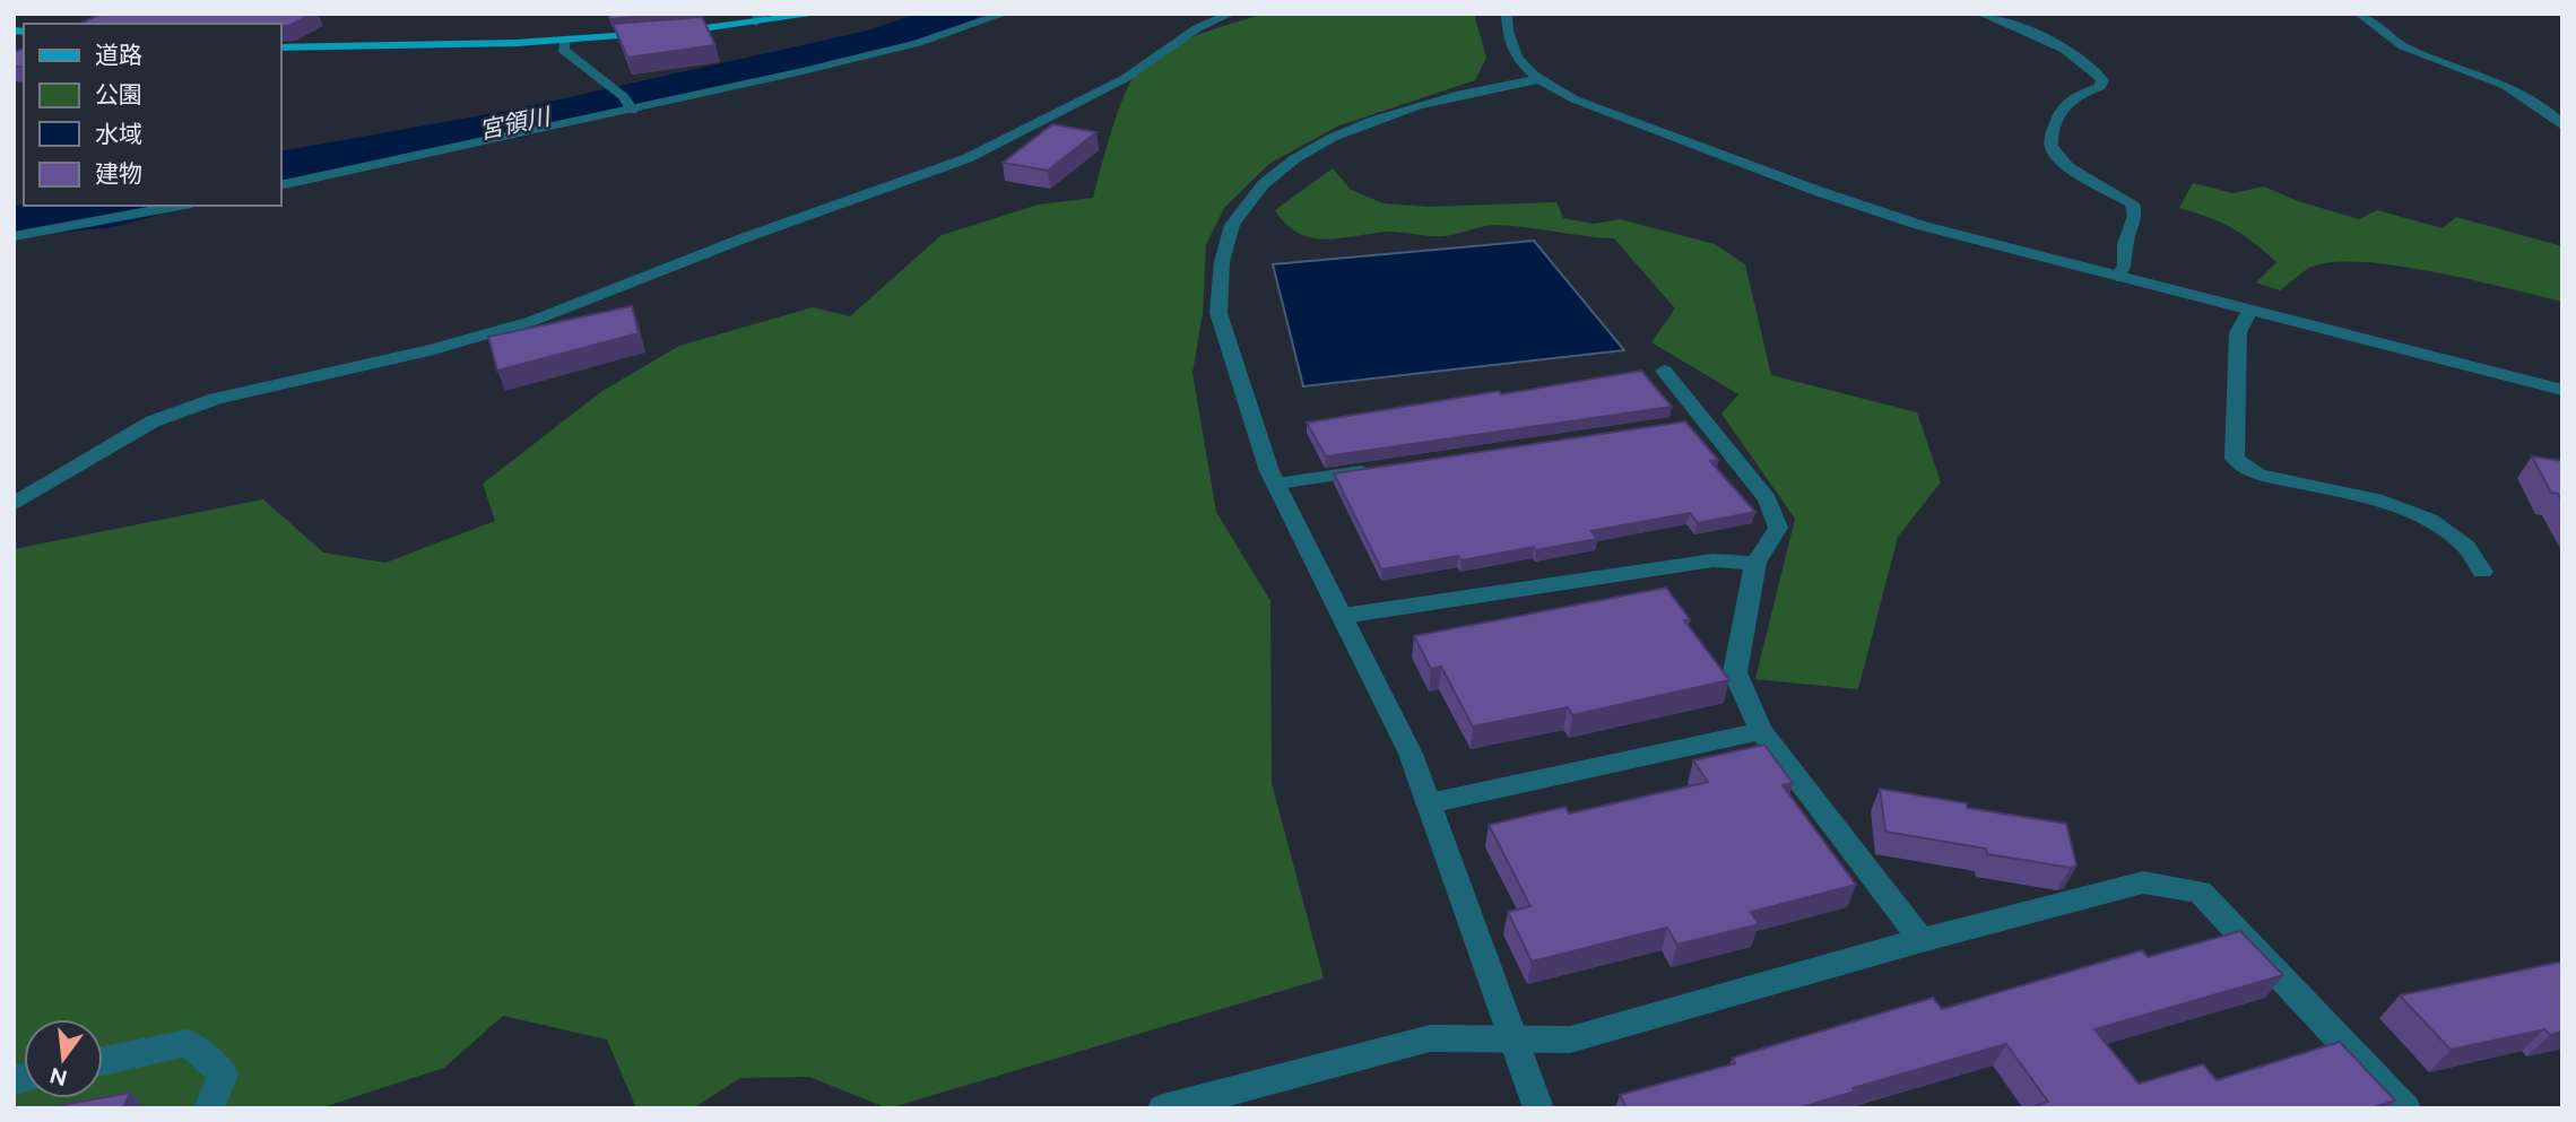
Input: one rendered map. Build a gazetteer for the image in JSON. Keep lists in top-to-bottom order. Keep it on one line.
{"water":["宮領川"],"legend":["道路","公園","水域","建物"],"north":"bottom"}
